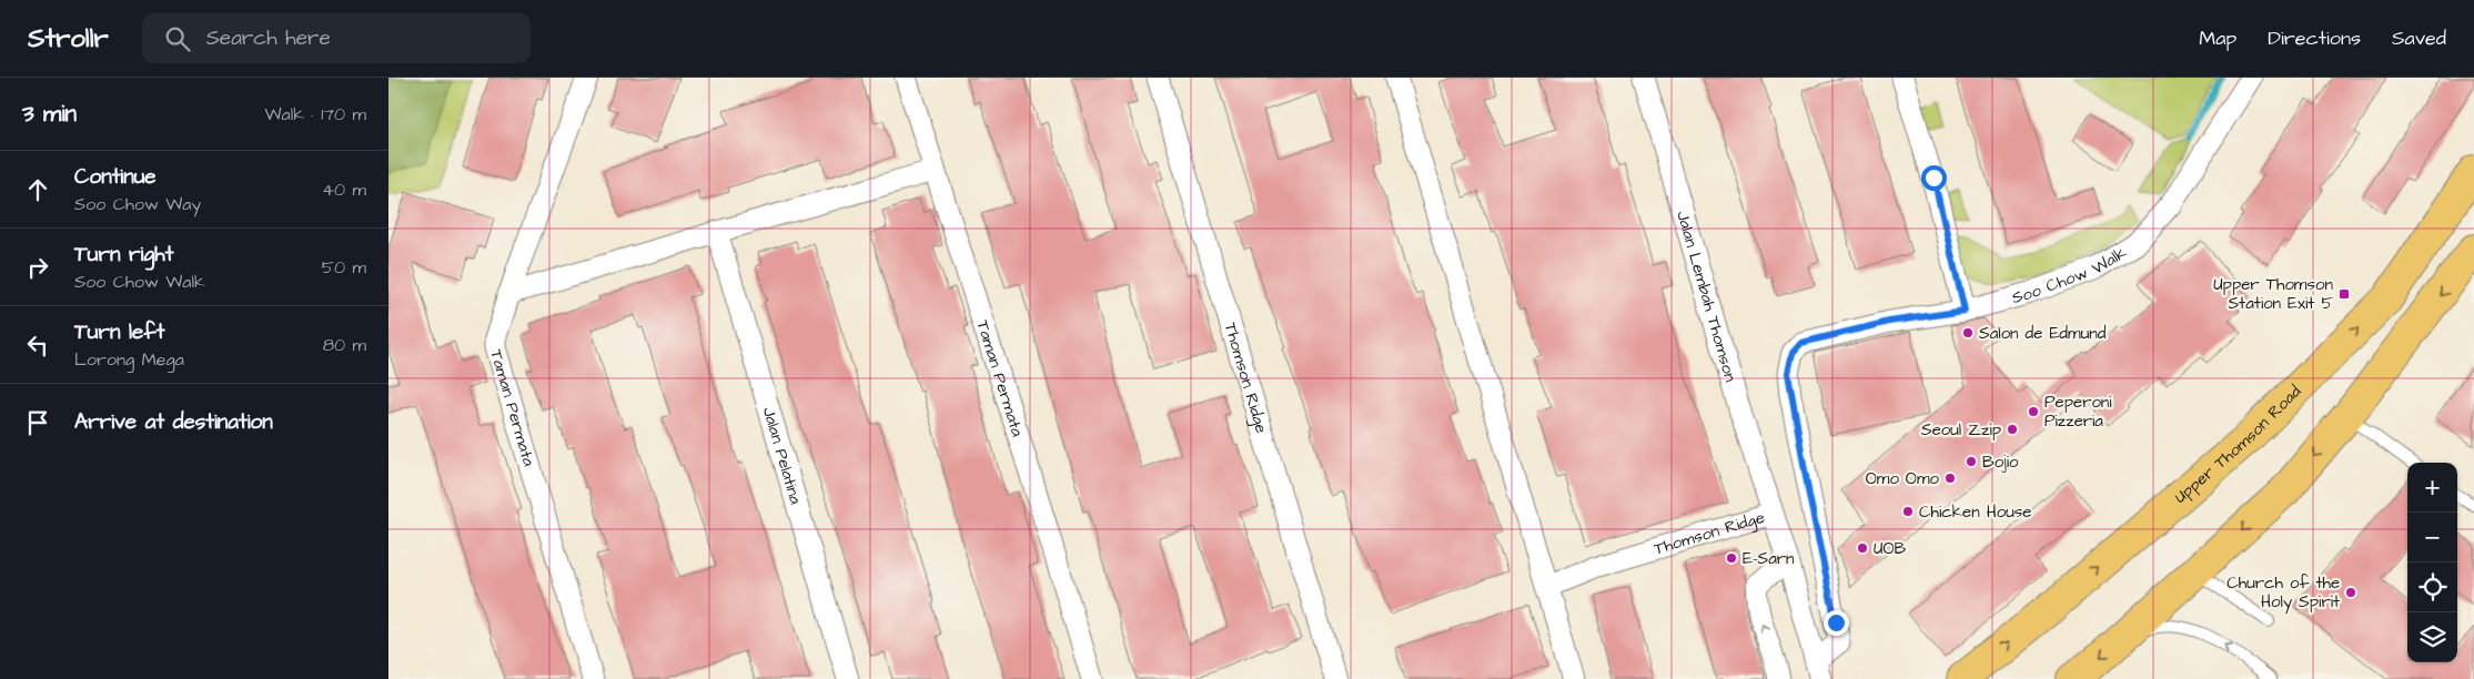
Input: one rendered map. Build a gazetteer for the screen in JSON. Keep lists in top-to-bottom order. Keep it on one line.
{"streets":{"main road":["Upper Thomson Road"],"street":["Soo Chow Walk","Jalan Lembah Thomson","Taman Permata","Thomson Ridge","Jalan Pelatina"]},"crossings":[["Soo Chow Walk","Thomson Ridge"],["Jalan Lembah Thomson","Thomson Ridge"]],"places":{"transit":["Upper Thomson Station Exit 5"],"other":["Salon de Edmund","Peperoni Pizzeria","Seoul Zzip","Bojio","Omo Omo","Chicken House","UOB","E-Sarn","Church of the Holy Spirit"]},"page":{"header":"Strollr","search":"Search here","nav":["Map","Directions","Saved"],"heading":["3 min","Walk · 170 m"],"list":[["Continue","Soo Chow Way","40 m"],["Turn right","Soo Chow Walk","50 m"],["Turn left","Lorong Mega","80 m"],"Arrive at destination"],"map_buttons":["+","−"]}}
